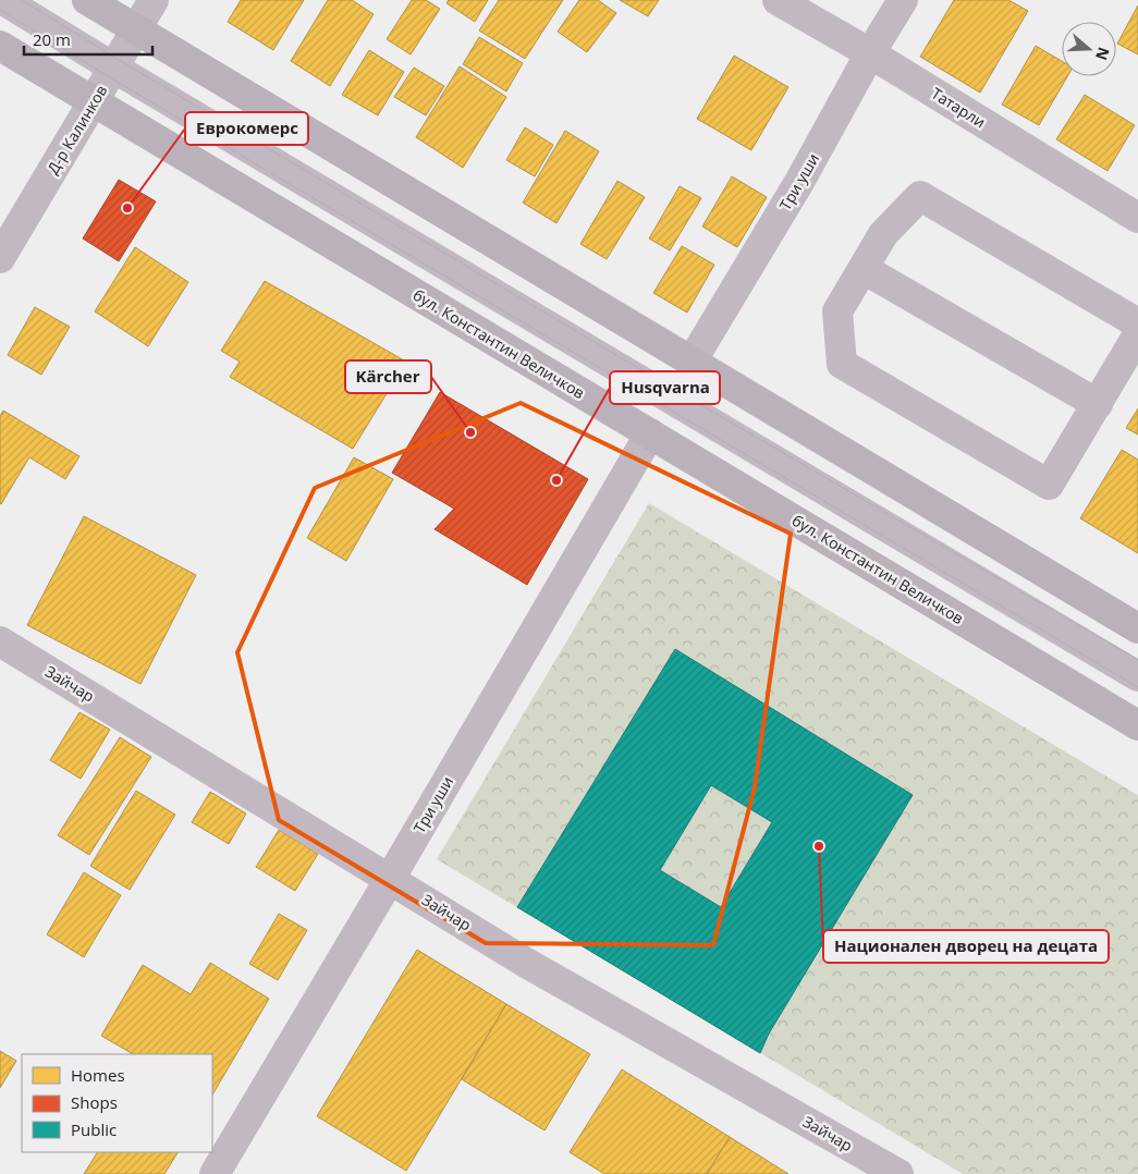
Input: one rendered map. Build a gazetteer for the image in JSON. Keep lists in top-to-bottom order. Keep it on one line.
{"streets":{"main road":["бул. Константин Величков"],"street":["Татарли","Д-р Калинков","Три уши","Зайчар"]},"crossings":[["Татарли","Три уши"],["Д-р Калинков","бул. Константин Величков"],["Три уши","бул. Константин Величков"],["Три уши","Зайчар"]],"places":["Еврокомерс","Kärcher","Husqvarna","Национален дворец на децата"],"legend":["Homes","Shops","Public"],"scale_bar":"20 m","north":"right"}
